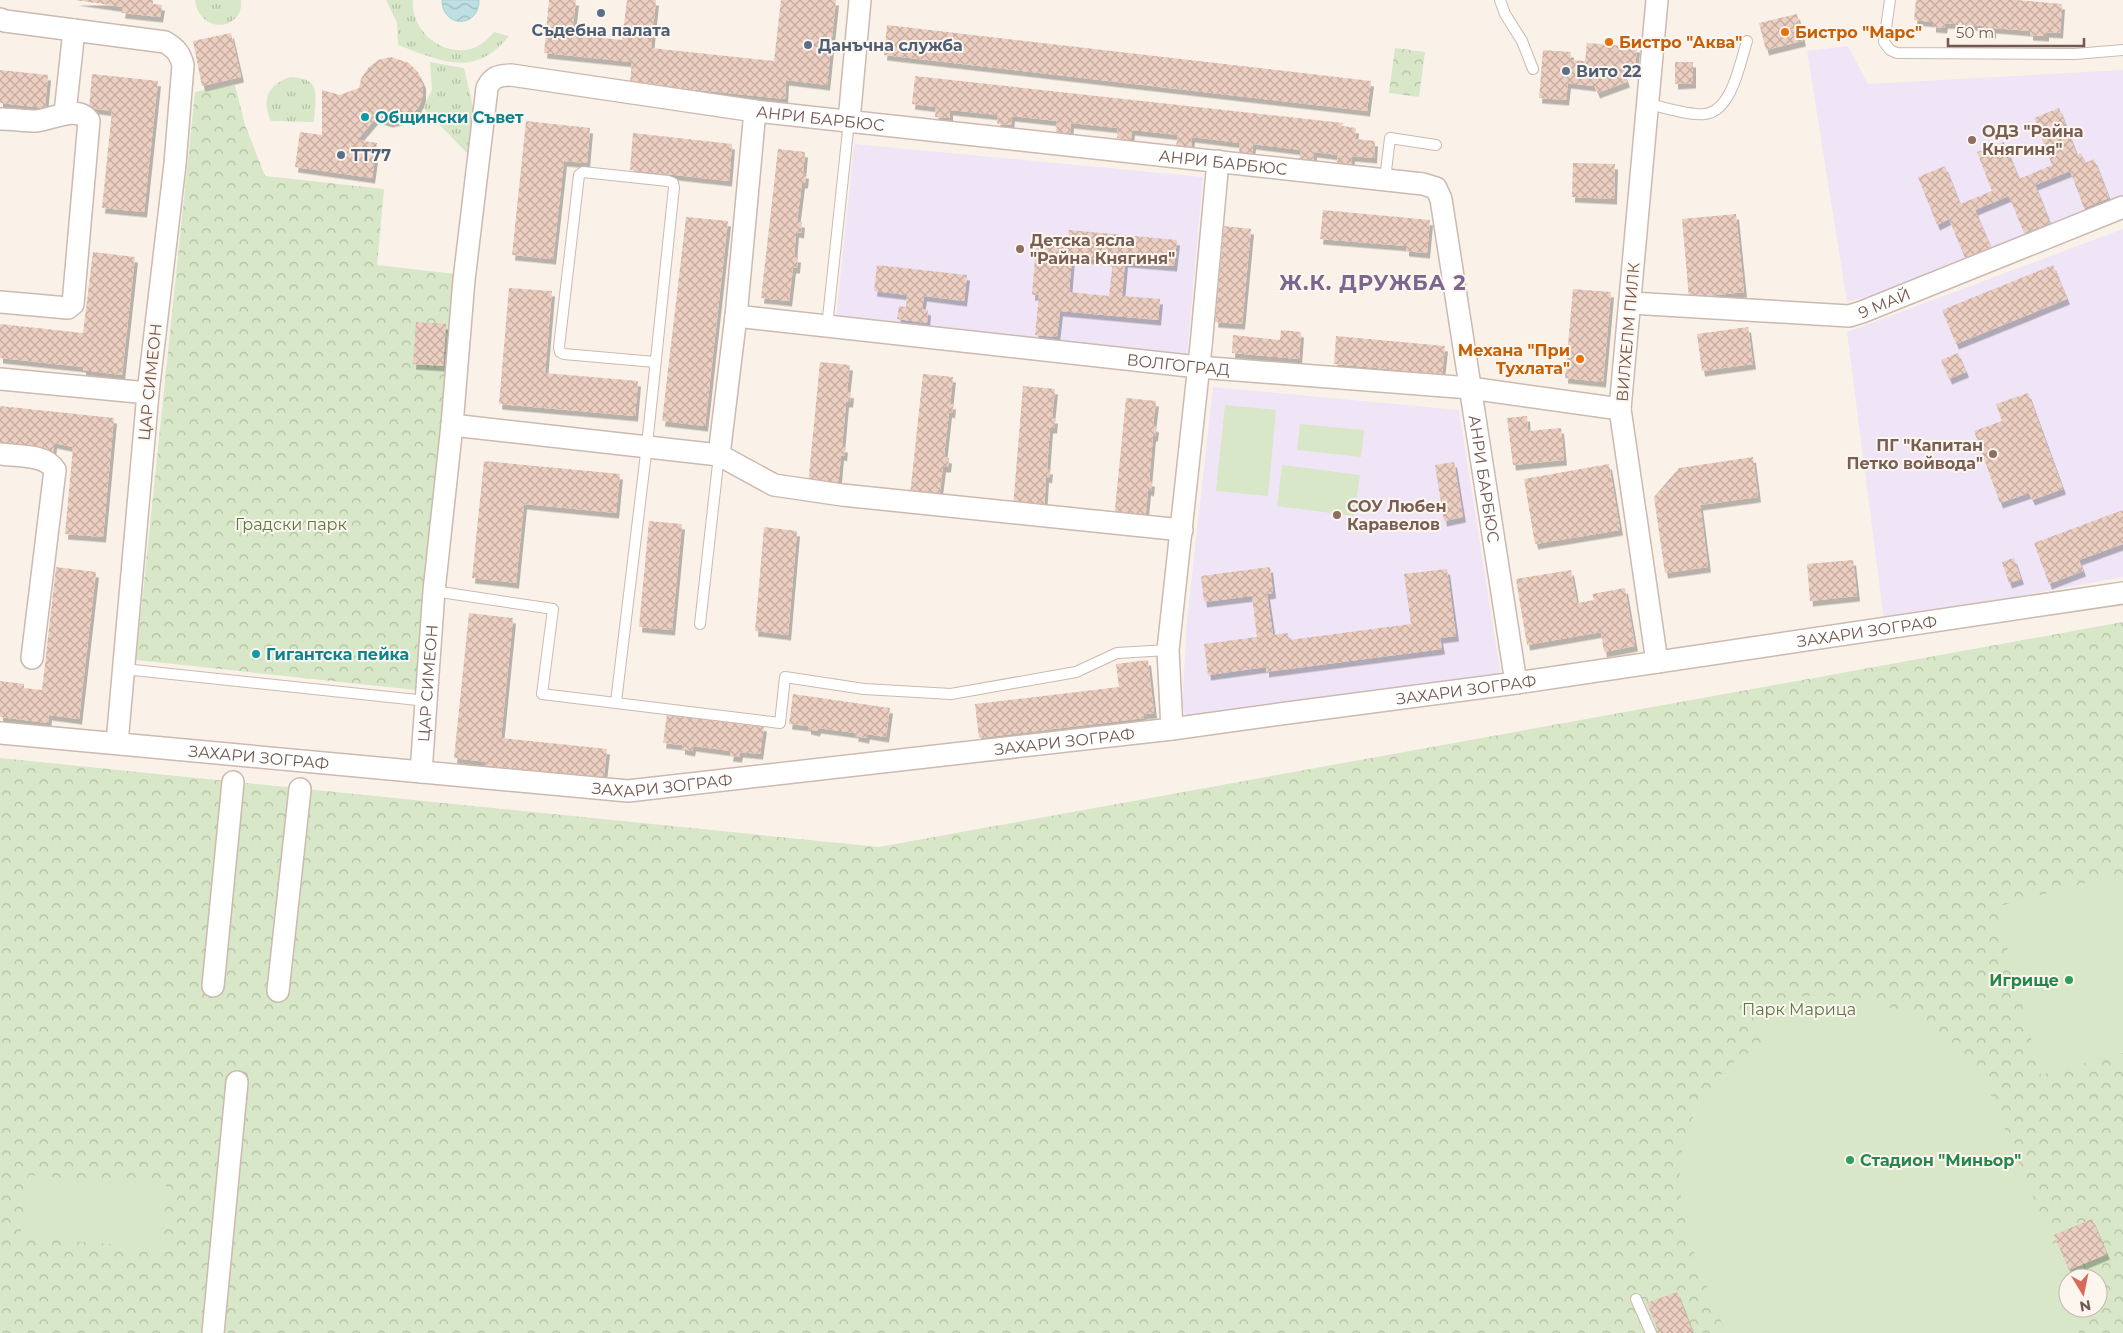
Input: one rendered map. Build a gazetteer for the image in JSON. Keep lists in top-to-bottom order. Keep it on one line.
{"streets":{"street":["АНРИ БАРБЮС","9 МАЙ","ВИЛХЕЛМ ПИЛК","ВОЛГОГРАД","ЦАР СИМЕОН","ЗАХАРИ ЗОГРАФ"]},"crossings":[["АНРИ БАРБЮС","ВОЛГОГРАД"],["АНРИ БАРБЮС","ЦАР СИМЕОН"],["АНРИ БАРБЮС","ЗАХАРИ ЗОГРАФ"],["9 МАЙ","ВИЛХЕЛМ ПИЛК"],["ВИЛХЕЛМ ПИЛК","ВОЛГОГРАД"],["ВИЛХЕЛМ ПИЛК","ЗАХАРИ ЗОГРАФ"],["ЦАР СИМЕОН","ЗАХАРИ ЗОГРАФ"]],"districts":["Ж.К. ДРУЖБА 2"],"parks":["Градски парк","Парк Марица"],"places":["Съдебна палата","Бистро \"Марс\"","Бистро \"Аква\"","Данъчна служба","Вито 22","Общински Съвет","ОДЗ \"Райна Княгиня\"","TT77","Детска ясла \"Райна Княгиня\"","Механа \"При Тухлата\"","ПГ \"Капитан Петко войвода\"","СОУ Любен Каравелов","Гигантска пейка","Игрище","Стадион \"Миньор\""],"scale_bar":"50 m","north":"bottom"}
